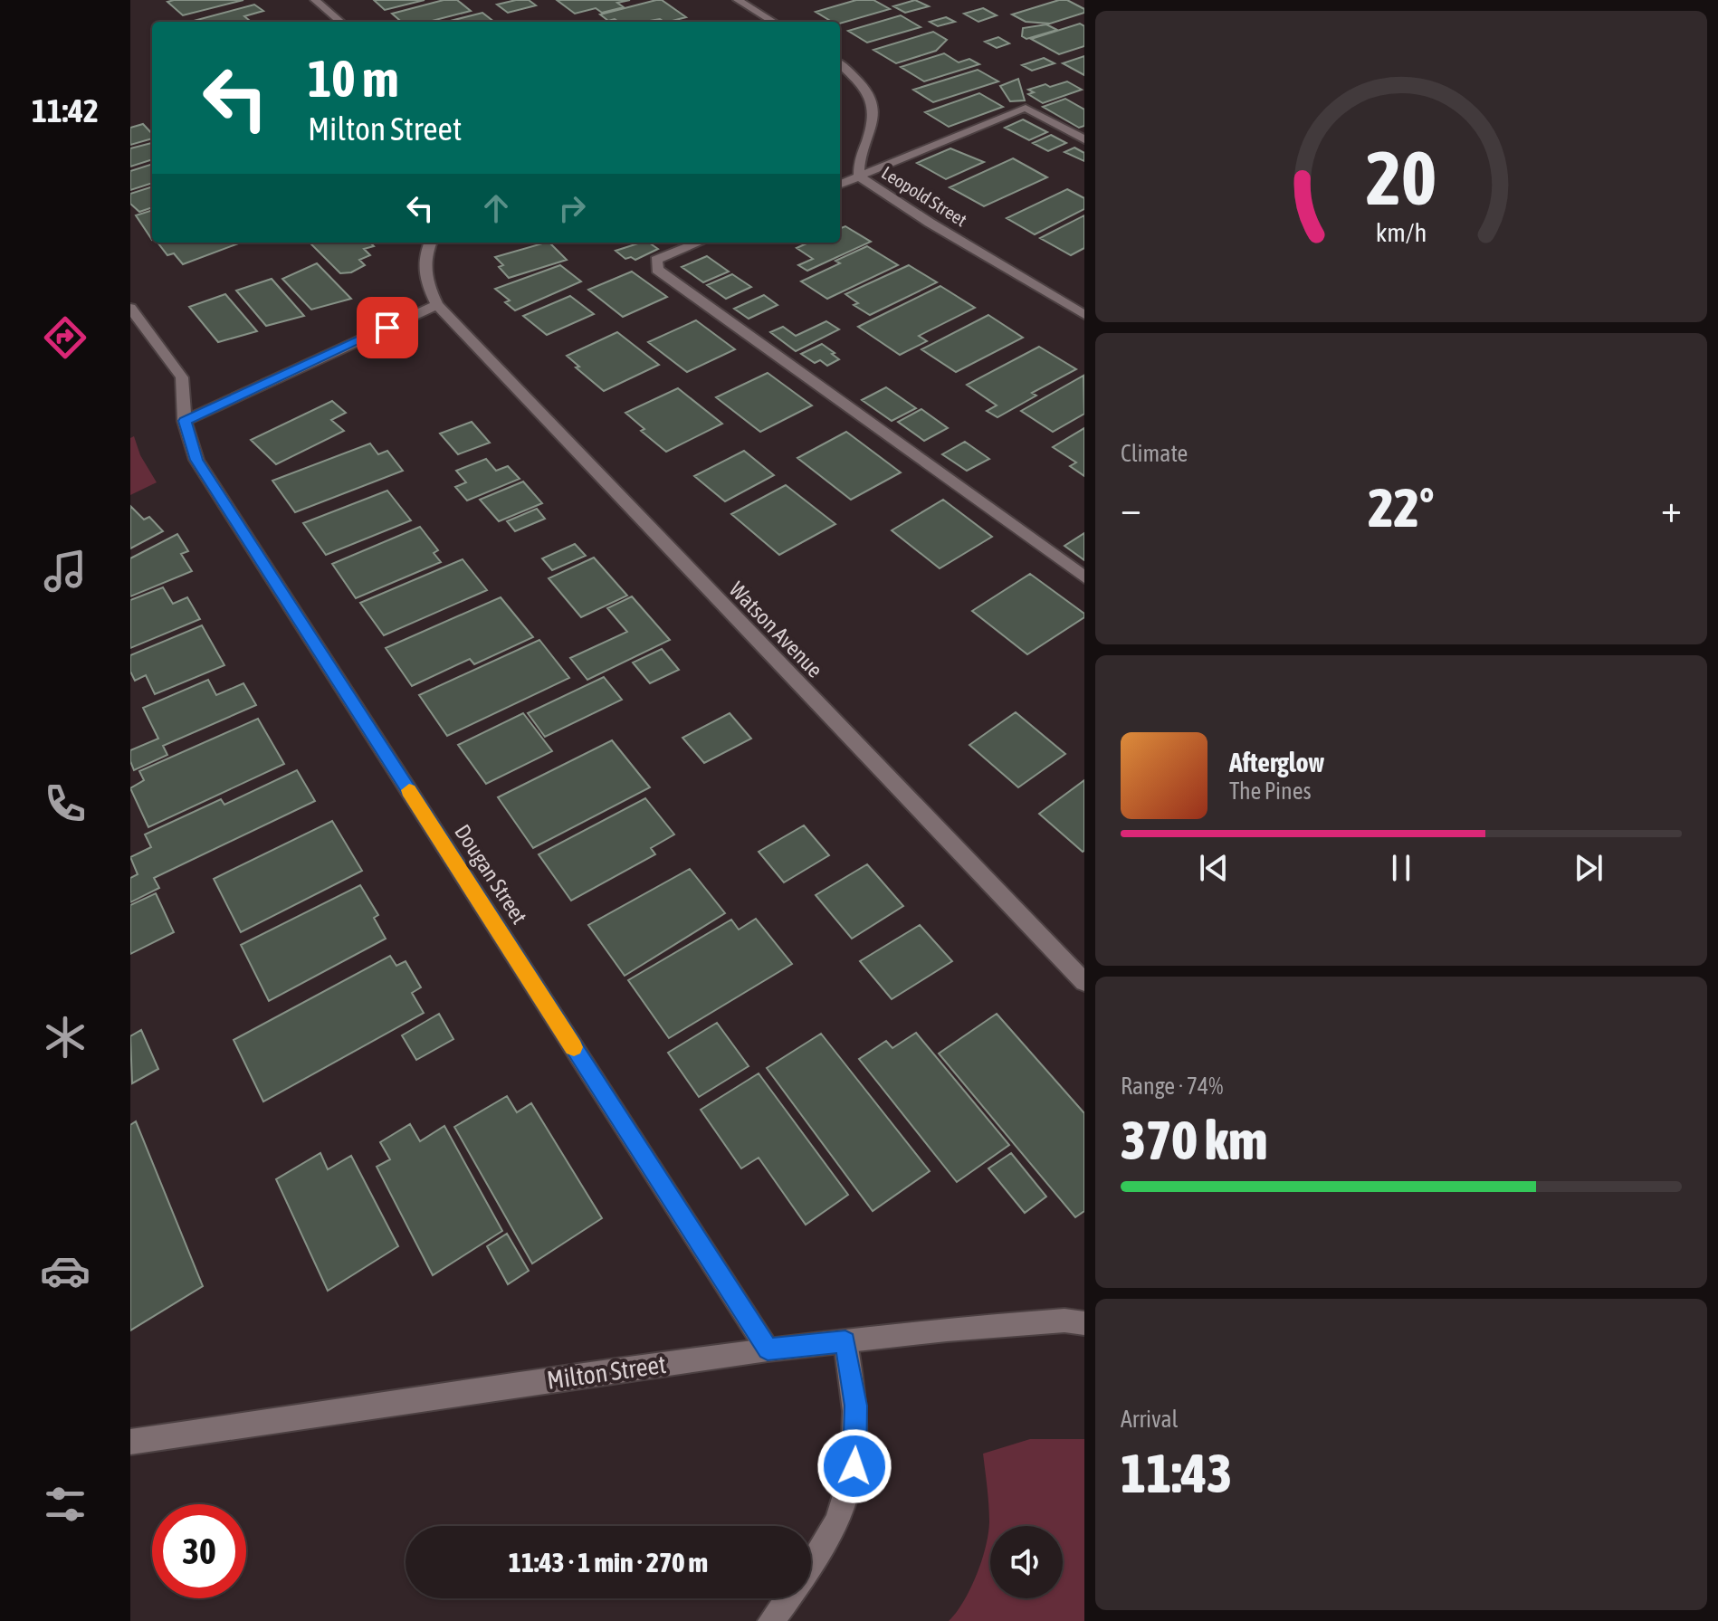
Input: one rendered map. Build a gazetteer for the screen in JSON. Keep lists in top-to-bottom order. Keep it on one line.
{"streets":{"street":["Leopold Street","Watson Avenue","Dougan Street","Milton Street"]},"crossings":[["Dougan Street","Milton Street"]],"page":{"tabs":"11:42","turn":["10 m","Milton Street"],"tile":["Climate",["Range · 74%","370 km"],["Arrival","11:43"]],"heat":["−","22°","+"],"song":["Afterglow","The Pines"],"limit":"30","trip":"11:43 · 1 min · 270 m","gauge":["20","km/h"]}}
